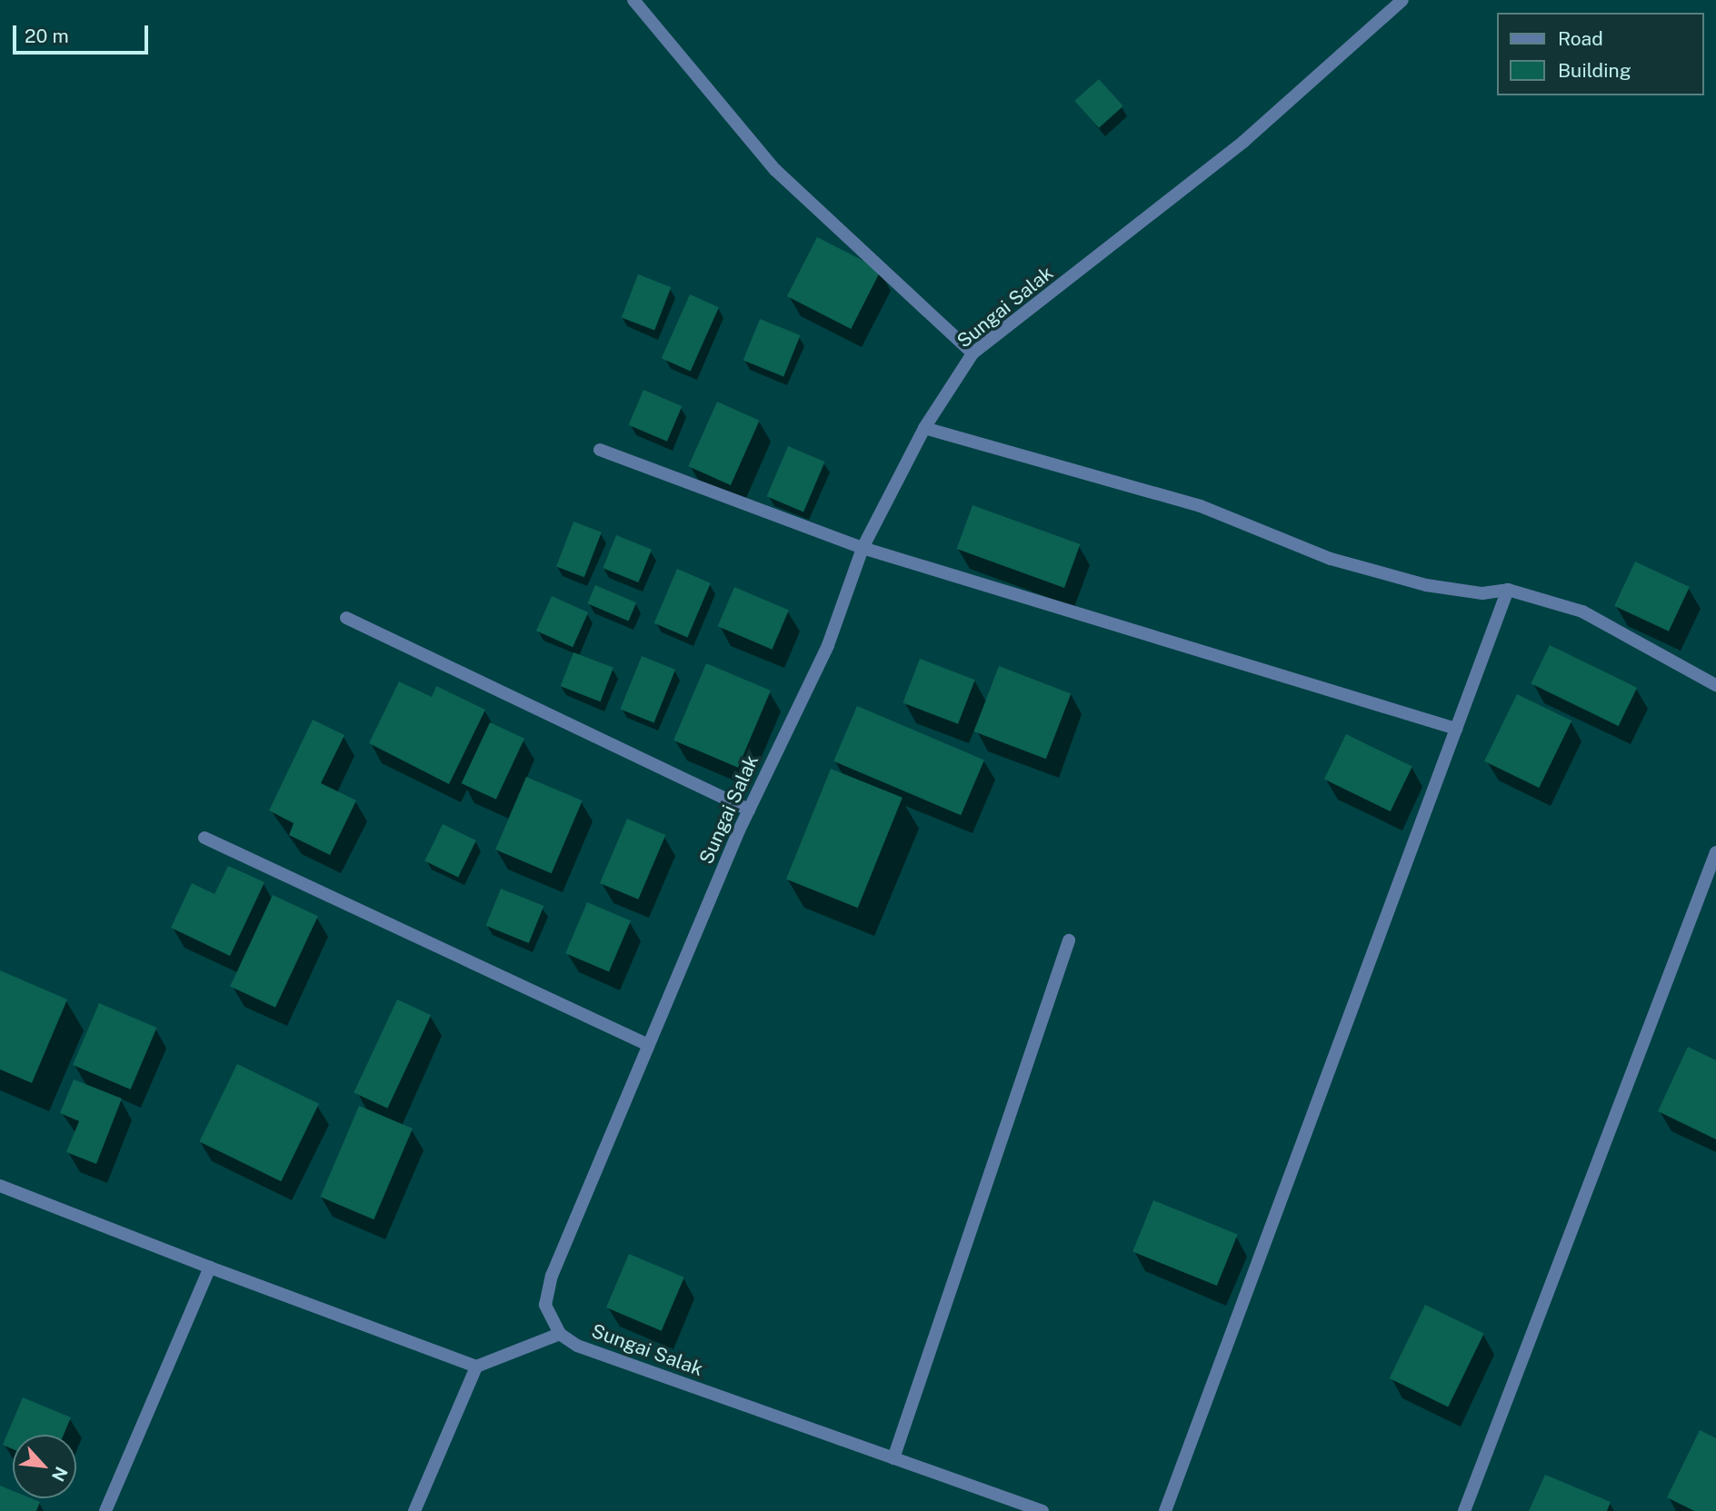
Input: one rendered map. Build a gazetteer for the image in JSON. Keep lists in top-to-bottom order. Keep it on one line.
{"streets":{"street":["Sungai Salak"]},"legend":["Road","Building"],"scale_bar":"20 m","north":"bottom right"}
